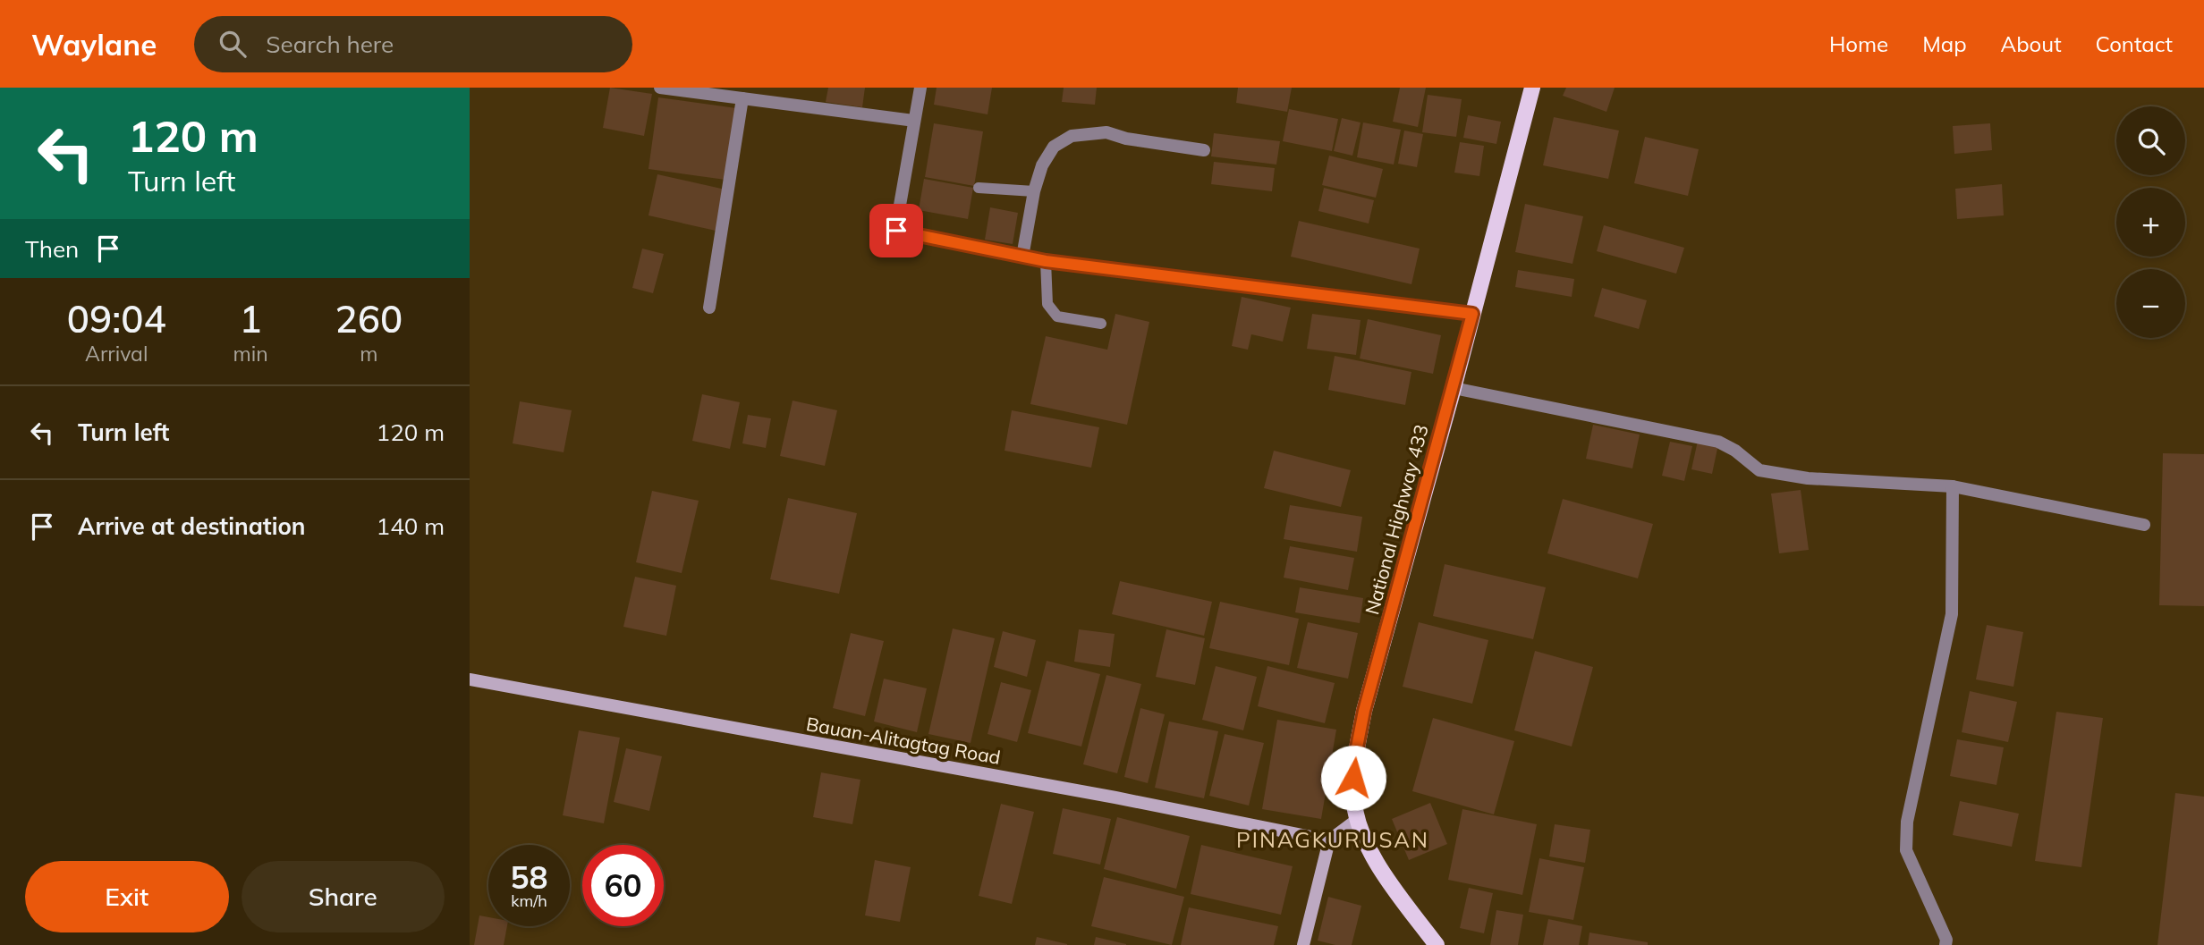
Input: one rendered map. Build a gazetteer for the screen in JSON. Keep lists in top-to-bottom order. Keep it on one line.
{"streets":{"main road":["National Highway 433","Bauan-Alitagtag Road"]},"districts":["PINAGKURUSAN"],"page":{"header":"Waylane","search":"Search here","nav":["Home","Map","About","Contact"],"turn":["120 m","Turn left"],"map_buttons":["+","−"],"then":"Then","eta":["09:04","Arrival","1","min","260","m"],"list":[{"name":"Turn left","value":"120 m"},{"name":"Arrive at destination","value":"140 m"}],"speed":"58 km/h","limit":"60","buttons":["Exit","Share"]}}
